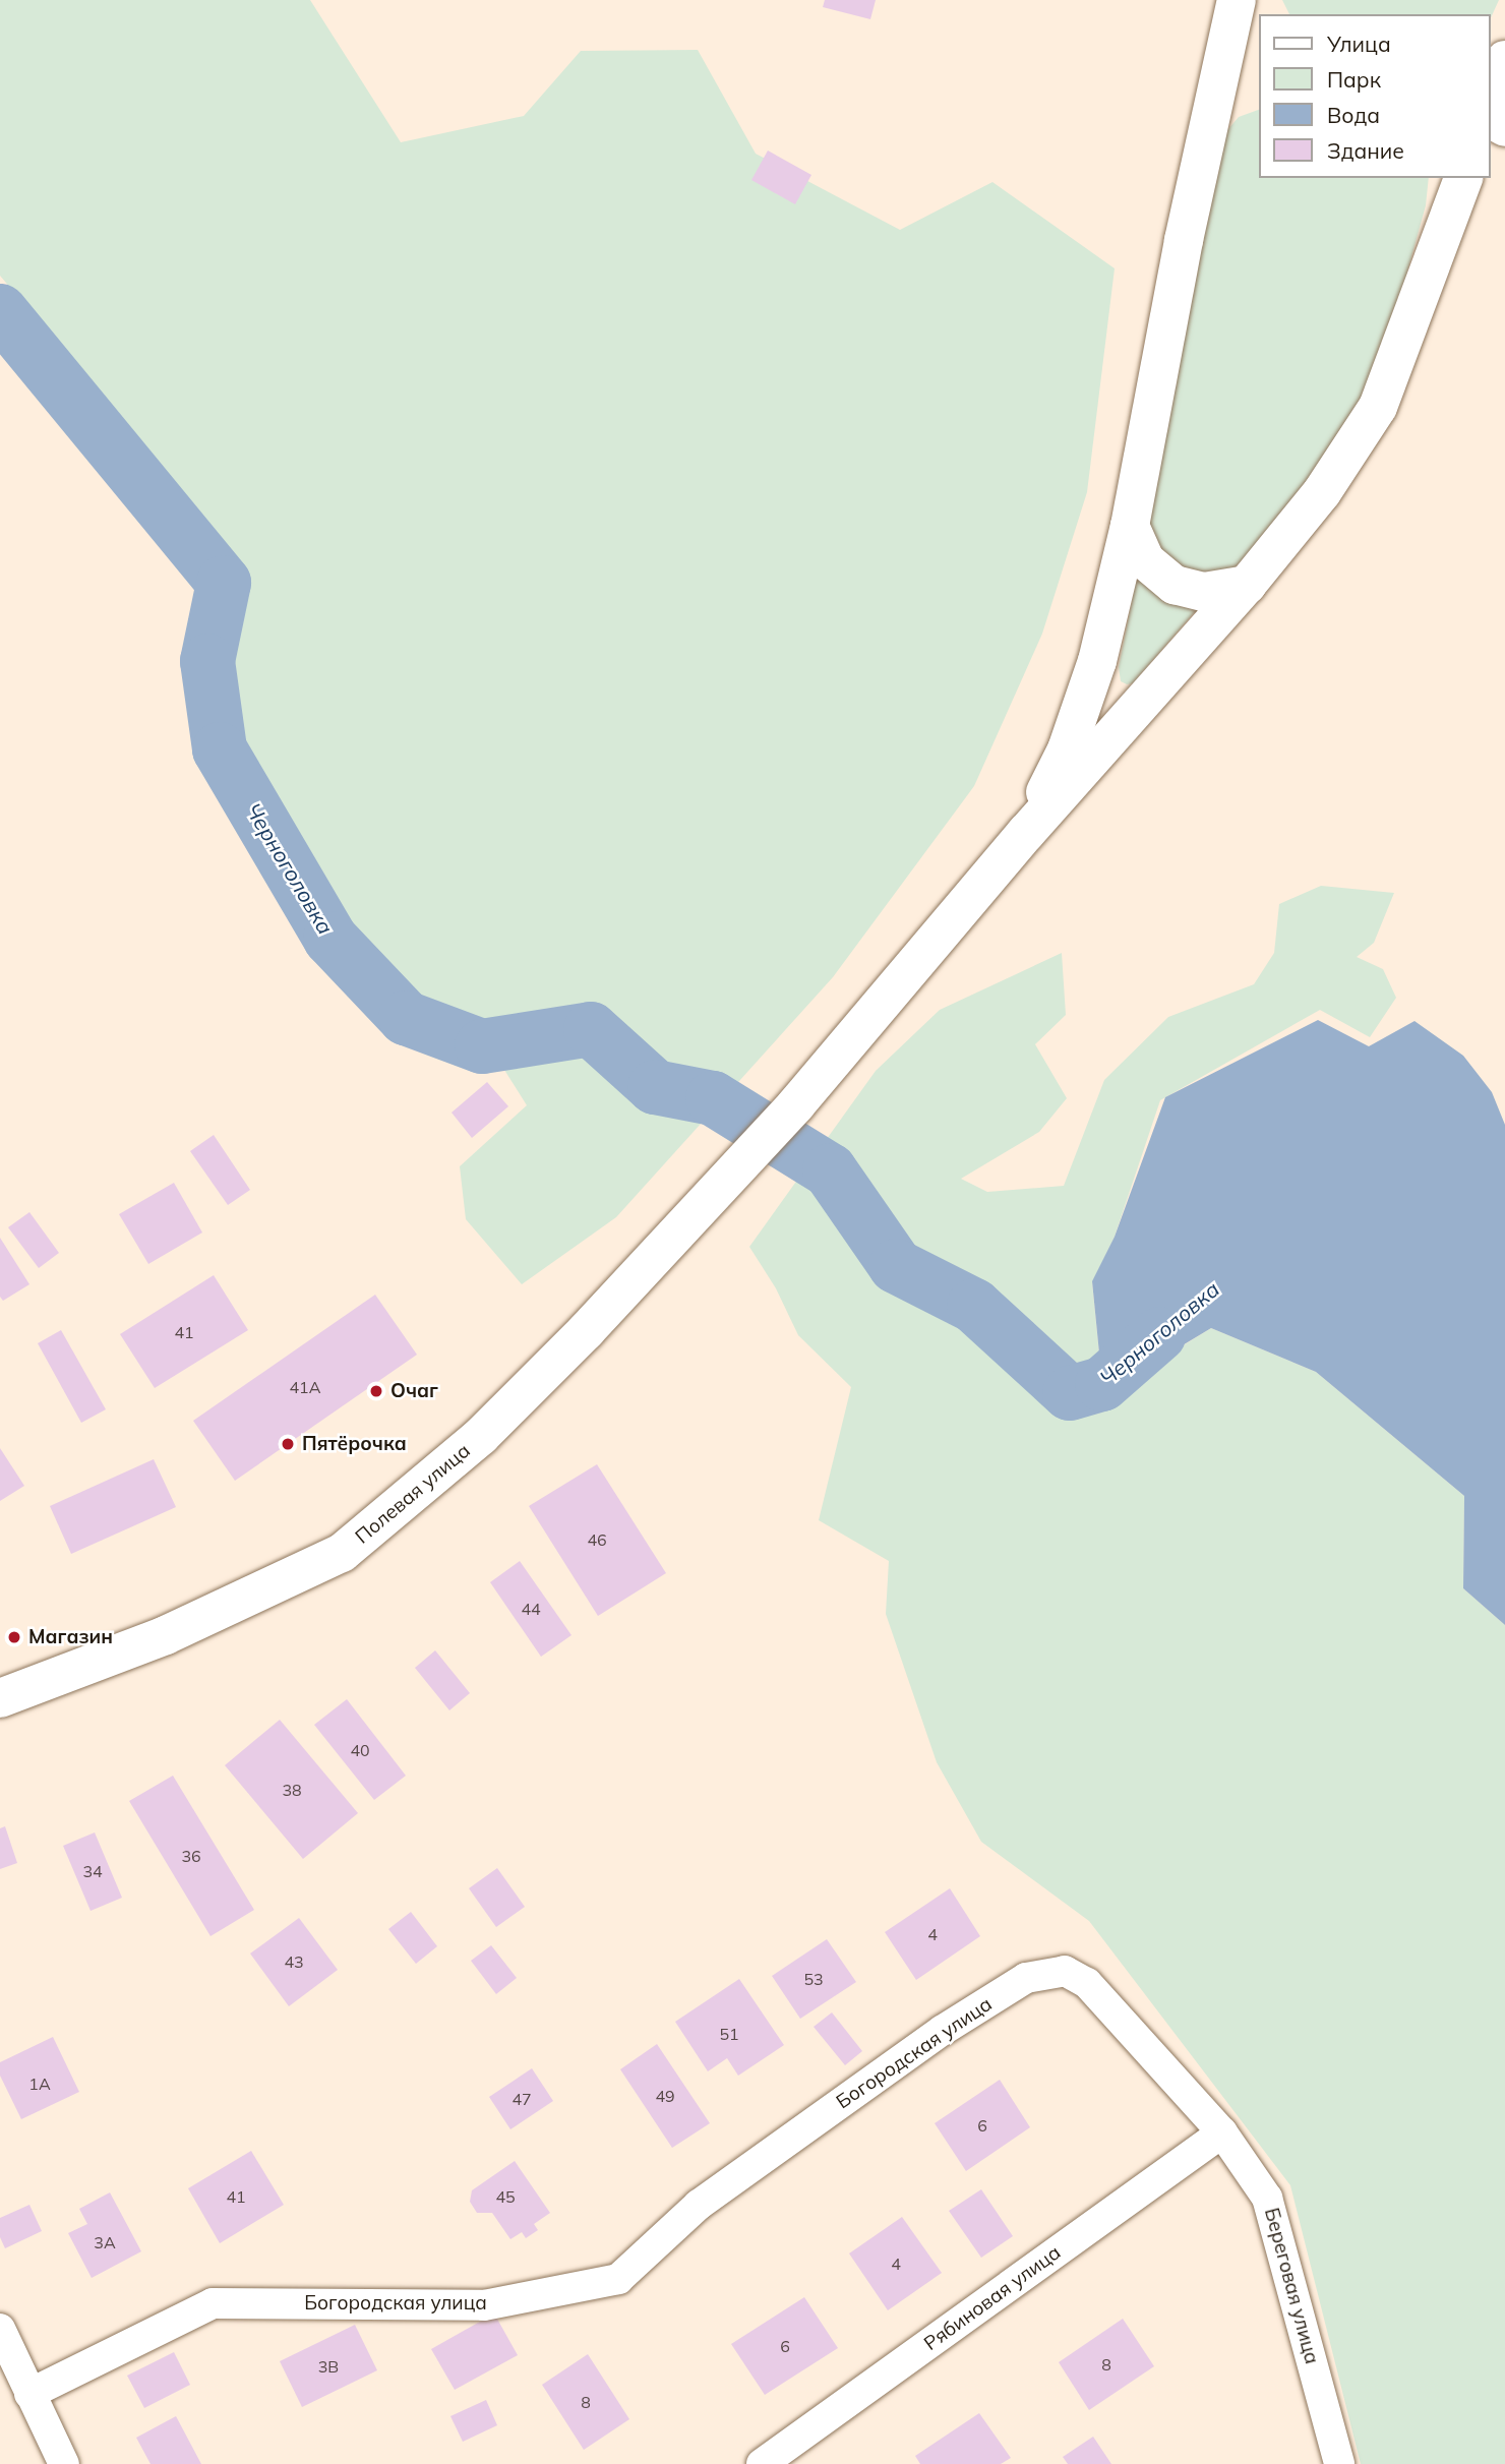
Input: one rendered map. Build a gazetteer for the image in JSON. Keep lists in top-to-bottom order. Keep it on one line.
{"streets":{"main road":["Полевая улица"],"street":["Богородская улица","Береговая улица","Рябиновая улица"]},"crossings":[["Богородская улица","Береговая улица"],["Береговая улица","Рябиновая улица"]],"water":["Черноголовка"],"places":["Очаг","Пятёрочка","Магазин"],"house_numbers":["41","41А","46","44","40","38","36","34","4","43","53","51","1А","49","47","6","41","45","3А","4","6","8","3В","8"],"legend":["Улица","Парк","Вода","Здание"]}
